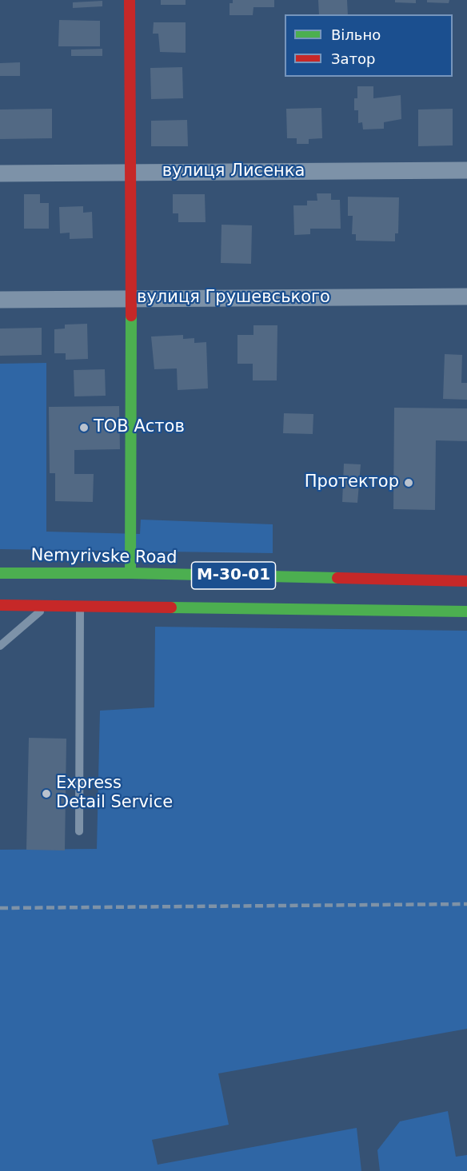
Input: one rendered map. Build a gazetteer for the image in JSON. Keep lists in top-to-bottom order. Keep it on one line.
{"streets":{"main road":["Nemyrivske Road","М-30-01"],"street":["вулиця Лисенка","вулиця Грушевського"]},"places":["ТОВ Астов","Протектор","Express Detail Service"],"legend":["Вільно","Затор"]}
